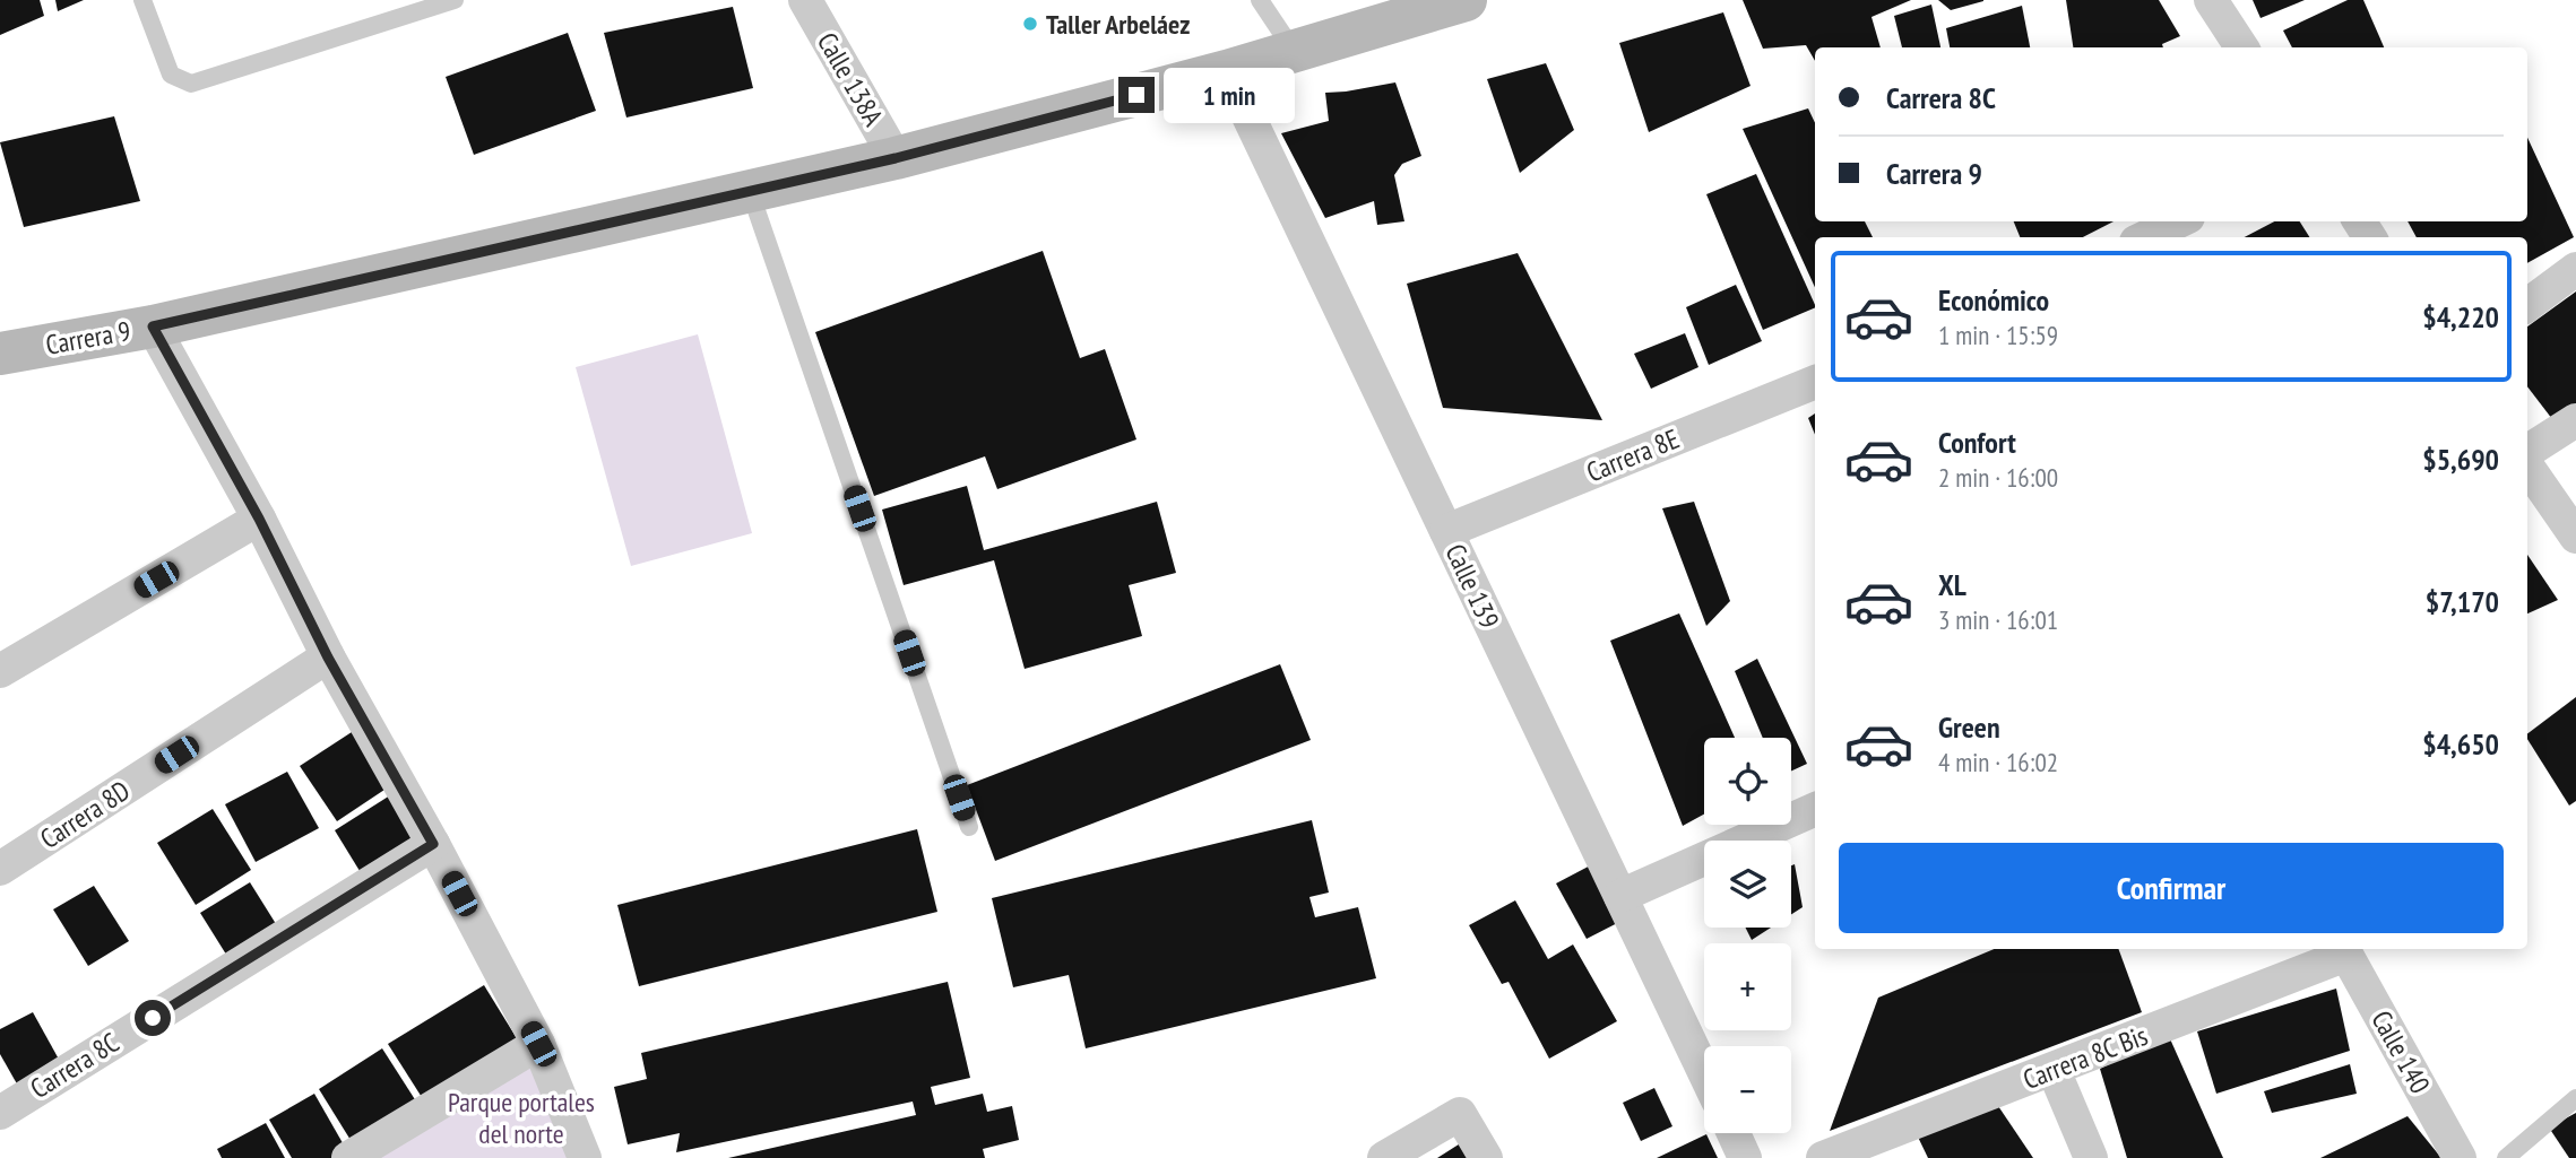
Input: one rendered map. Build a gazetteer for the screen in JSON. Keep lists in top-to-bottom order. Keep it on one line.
{"streets":{"street":["Calle 138A","Carrera 9","Carrera 8E","Calle 139","Carrera 8D","Calle 140","Carrera 8C Bis","Carrera 8C"]},"crossings":[["Calle 138A","Carrera 9"],["Carrera 9","Calle 139"],["Carrera 8E","Calle 139"],["Calle 140","Carrera 8C Bis"]],"parks":["Parque portales del norte"],"places":["Taller Arbeláez"],"page":{"banner":["Carrera 8C","Carrera 9"],"bubble":"1 min","list":[{"name":"Económico","note":"1 min · 15:59","value":"$4,220"},{"name":"Confort","note":"2 min · 16:00","value":"$5,690"},{"name":"XL","note":"3 min · 16:01","value":"$7,170"},{"name":"Green","note":"4 min · 16:02","value":"$4,650"}],"map_buttons":["+","−"],"buttons":"Confirmar"}}
